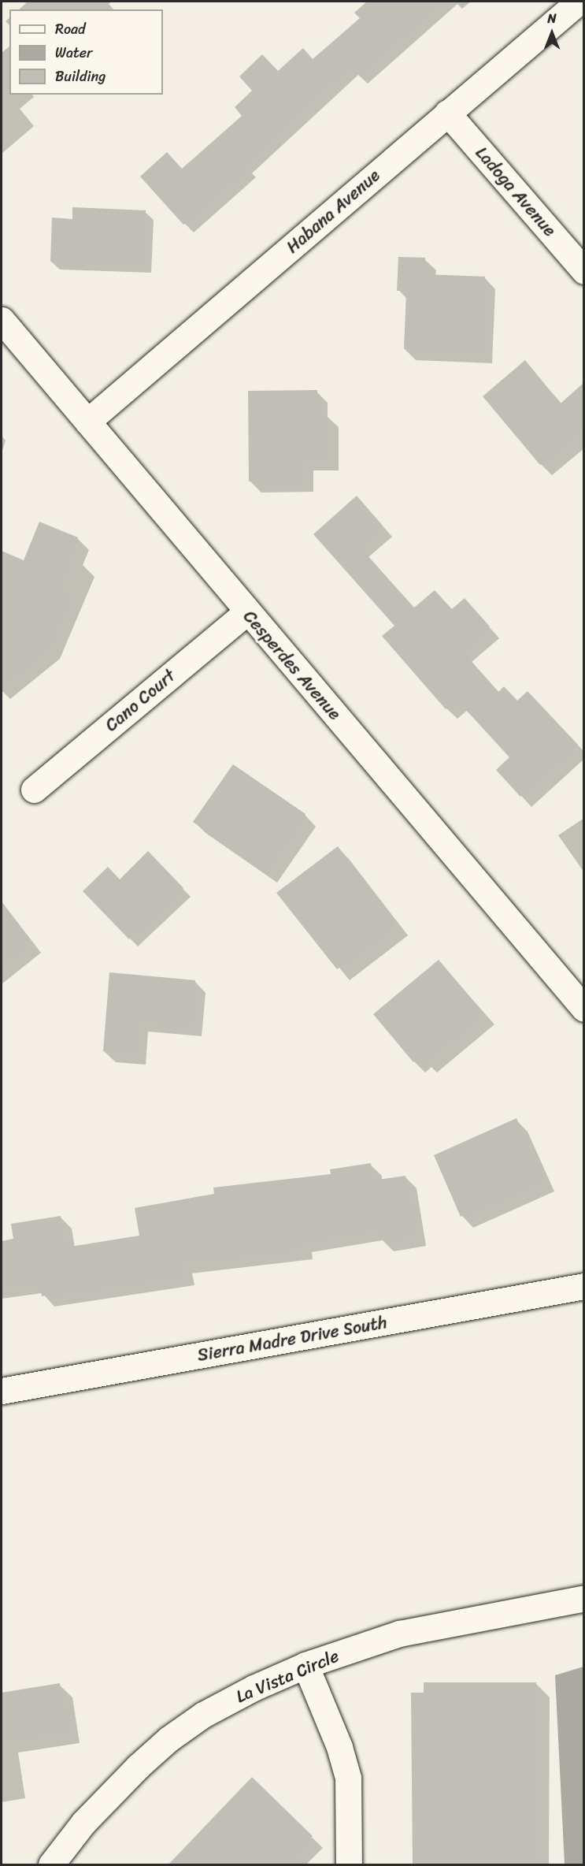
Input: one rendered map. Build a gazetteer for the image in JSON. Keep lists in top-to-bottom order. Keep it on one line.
{"streets":{"street":["Ladoga Avenue","Habana Avenue","Cesperdes Avenue","Cano Court","Sierra Madre Drive South","La Vista Circle"]},"crossings":[["Ladoga Avenue","Habana Avenue"],["Habana Avenue","Cesperdes Avenue"],["Cesperdes Avenue","Cano Court"]],"legend":["Road","Water","Building"],"north":"top"}
